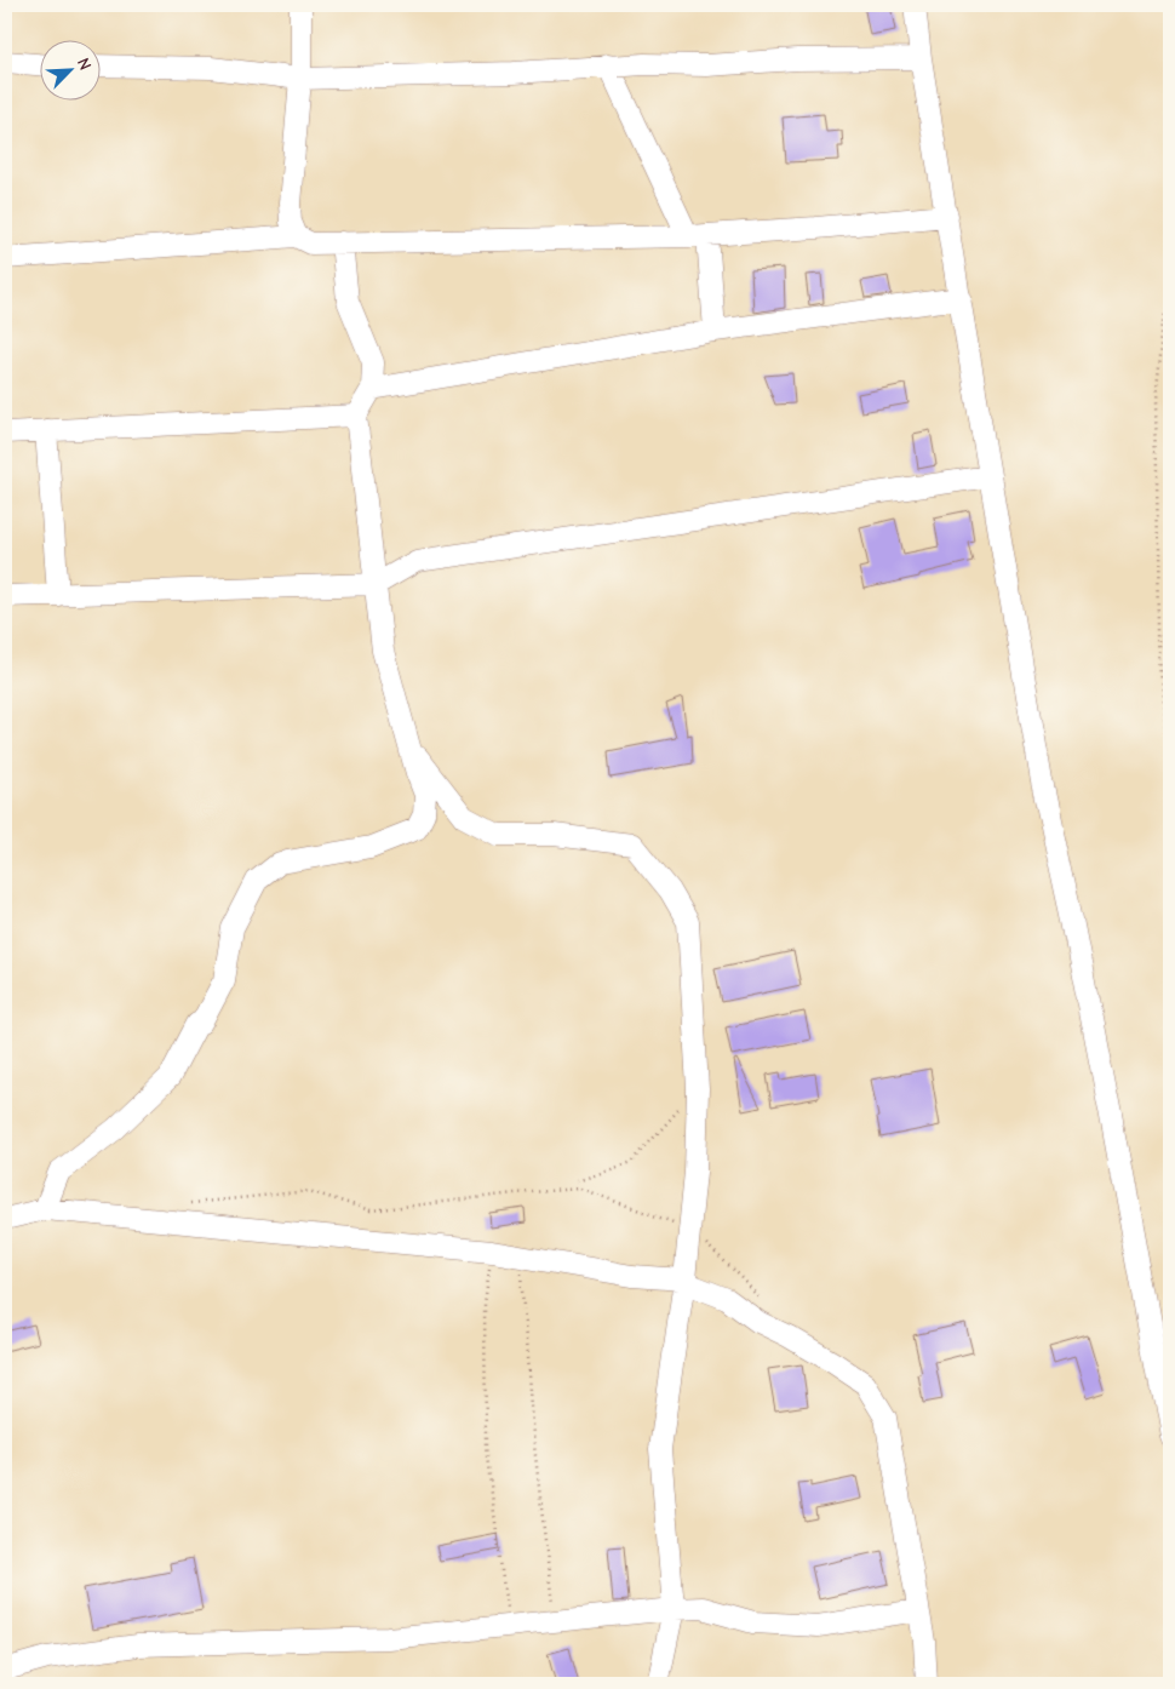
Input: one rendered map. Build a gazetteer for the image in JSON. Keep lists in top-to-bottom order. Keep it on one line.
{"north":"top right"}
